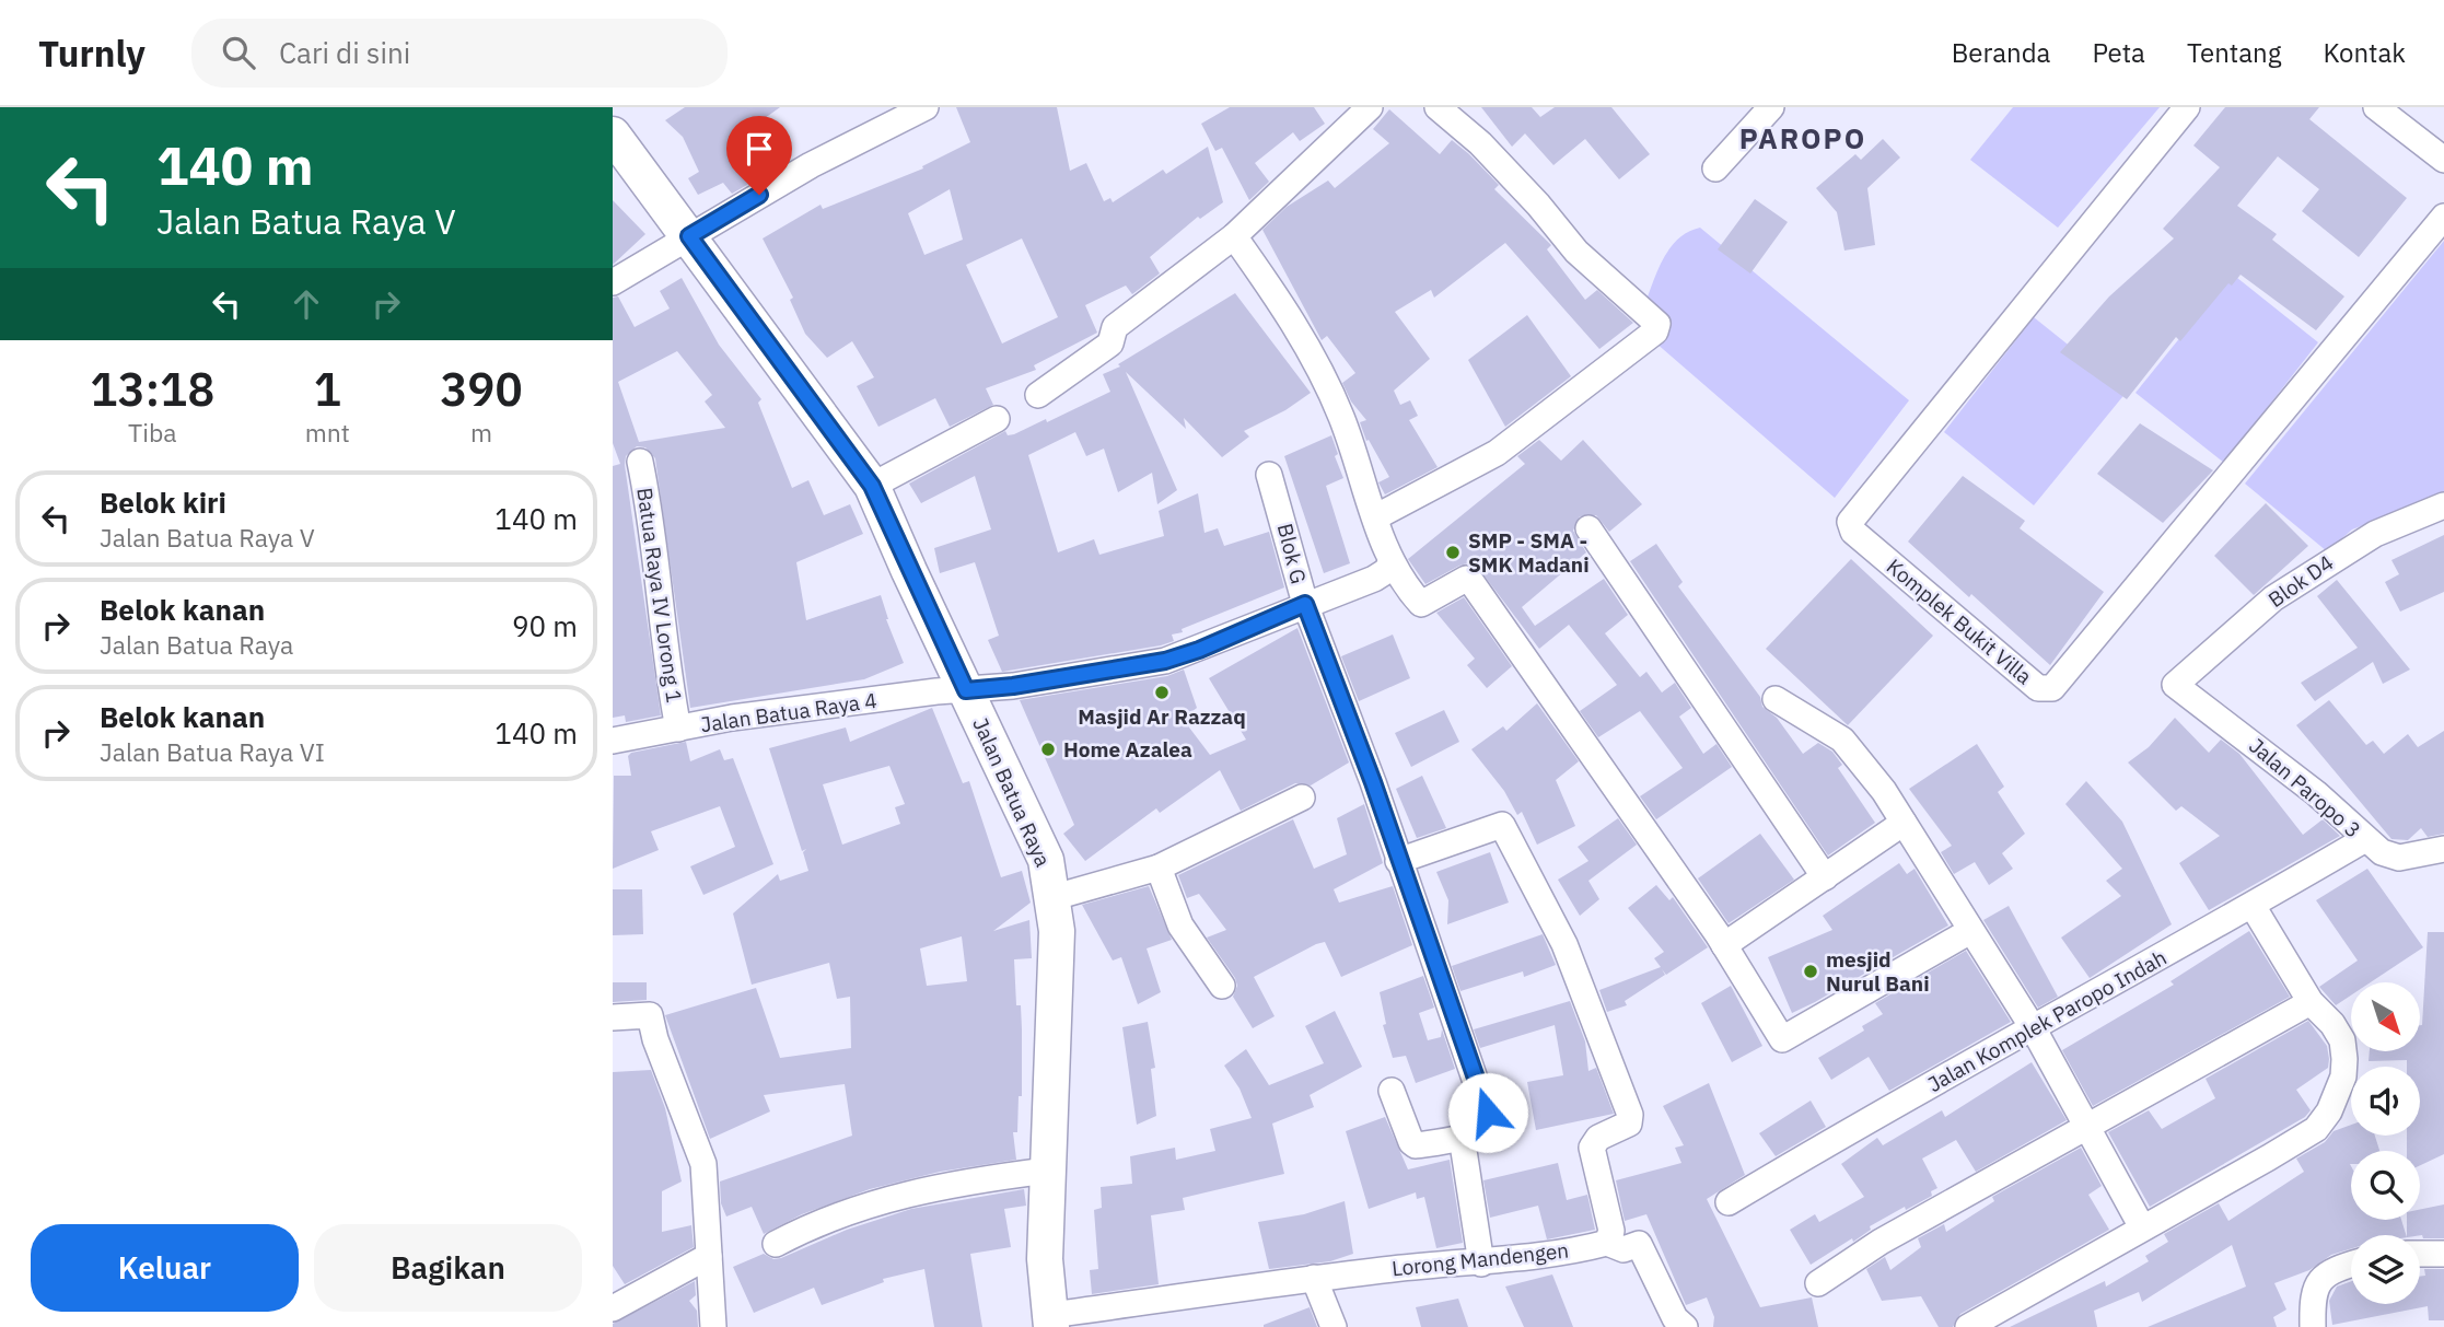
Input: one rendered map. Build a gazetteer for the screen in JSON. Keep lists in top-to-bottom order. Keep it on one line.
{"streets":{"main road":["Jalan Batua Raya"],"street":["Blok G","Blok D4","Batua Raya IV Lorong 1","Komplek Bukit Villa","Jalan Batua Raya 4","Jalan Paropo 3","Jalan Komplek Paropo Indah","Lorong Mandengen"]},"crossings":[["Blok G","Jalan Batua Raya 4"],["Blok D4","Jalan Paropo 3"],["Batua Raya IV Lorong 1","Jalan Batua Raya 4"],["Jalan Batua Raya 4","Jalan Batua Raya"],["Jalan Paropo 3","Jalan Komplek Paropo Indah"],["Jalan Batua Raya","Lorong Mandengen"]],"districts":["PAROPO"],"places":["SMP - SMA - SMK Madani","Masjid Ar Razzaq","Home Azalea","mesjid Nurul Bani"],"north":"bottom right","page":{"header":"Turnly","search":"Cari di sini","nav":["Beranda","Peta","Tentang","Kontak"],"turn":["140 m","Jalan Batua Raya V"],"eta":["13:18","Tiba","1","mnt","390","m"],"list":[{"name":"Belok kiri","note":"Jalan Batua Raya V","value":"140 m"},{"name":"Belok kanan","note":"Jalan Batua Raya","value":"90 m"},{"name":"Belok kanan","note":"Jalan Batua Raya VI","value":"140 m"}],"buttons":["Keluar","Bagikan"]}}
